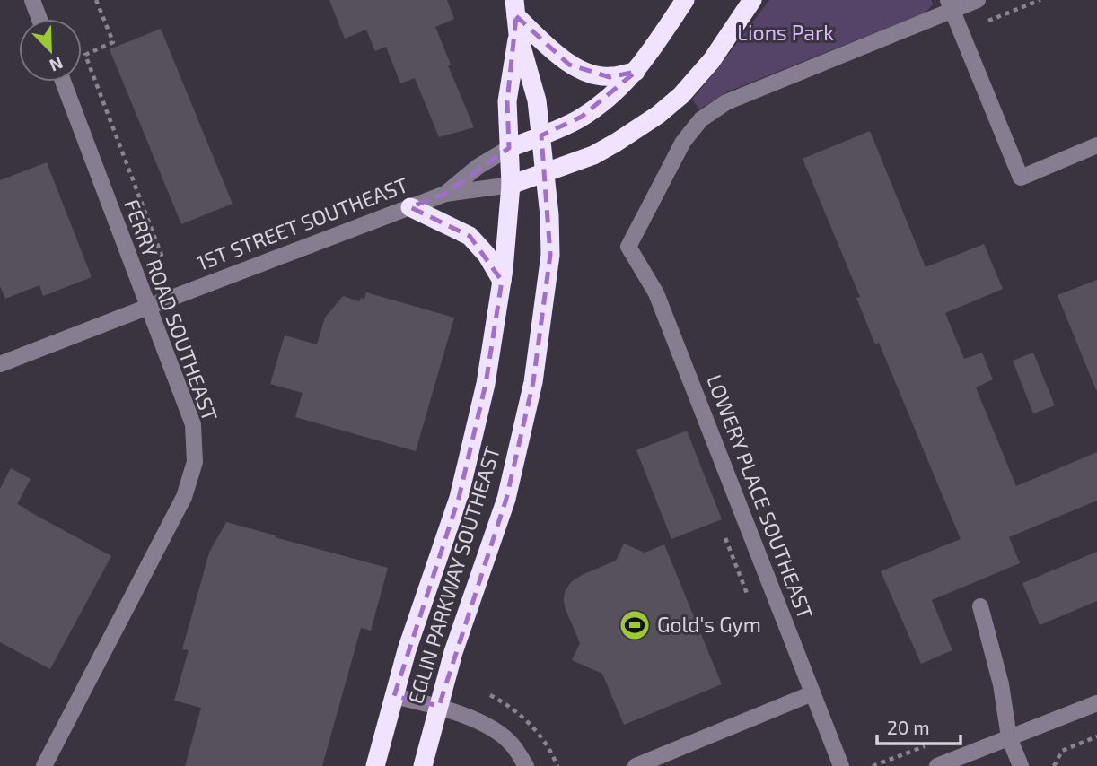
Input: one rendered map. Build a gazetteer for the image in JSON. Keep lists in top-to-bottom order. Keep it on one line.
{"streets":{"highway":["EGLIN PARKWAY SOUTHEAST"],"street":["1ST STREET SOUTHEAST","FERRY ROAD SOUTHEAST","LOWERY PLACE SOUTHEAST"]},"crossings":[["1ST STREET SOUTHEAST","FERRY ROAD SOUTHEAST"]],"parks":["Lions Park"],"places":{"sports":["Gold's Gym"]},"scale_bar":"20 m","north":"bottom right"}
